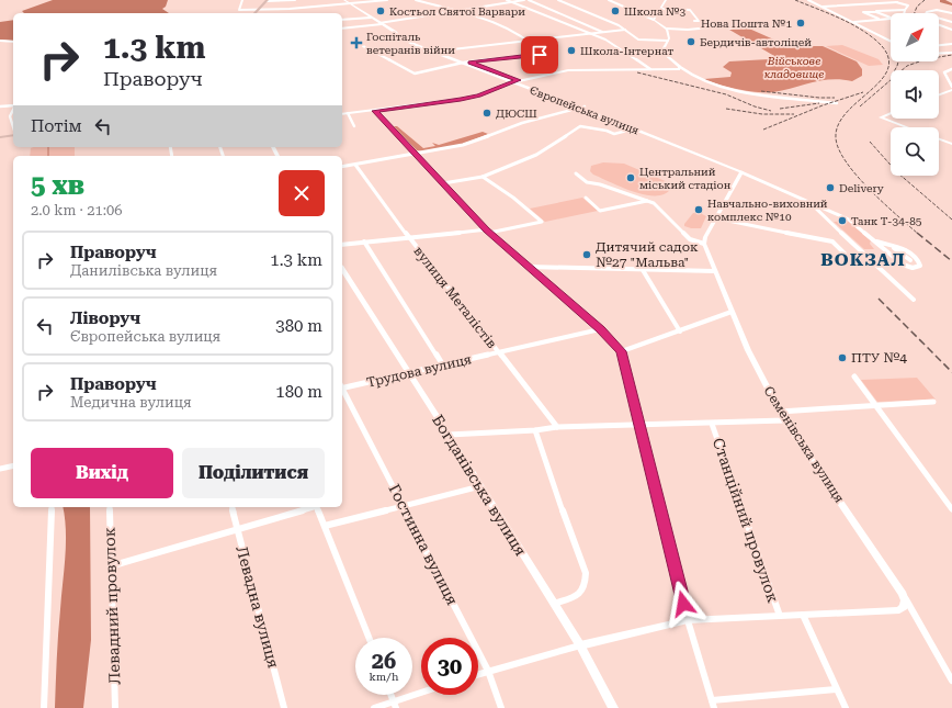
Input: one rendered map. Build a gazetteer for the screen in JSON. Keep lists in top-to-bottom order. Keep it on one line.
{"streets":{"main road":["Богданівська вулиця"],"street":["Європейська вулиця","вулиця Металістів","Трудова вулиця","Семенівська вулиця","Станційний провулок","Гостинна вулиця","Левадний провулок","Левадна вулиця"]},"crossings":[["вулиця Металістів","Трудова вулиця"],["Трудова вулиця","Богданівська вулиця"]],"districts":["ВОКЗАЛ"],"parks":["Військове кладовище"],"places":{"other":["Костьол Святої Варвари","Школа №3","Нова Пошта №1","Бердичів-автоліцей","Школа-Інтернат","ДЮСШ","Центральний міський стадіон","Delivery","Навчально-виховний комплекс №10","Танк Т-34-85","Дитячий садок №27 \"Мальва\"","ПТУ №4"],"health":["Госпіталь ветеранів війни"]},"north":"top right","page":{"turn":["1.3 km","Праворуч"],"then":"Потім","heading":["5 хв","2.0 km · 21:06"],"list":[{"name":"Праворуч","note":"Данилівська вулиця","value":"1.3 km"},{"name":"Ліворуч","note":"Європейська вулиця","value":"380 m"},{"name":"Праворуч","note":"Медична вулиця","value":"180 m"}],"buttons":["Вихід","Поділитися"],"speed":"26 km/h","limit":"30"}}
